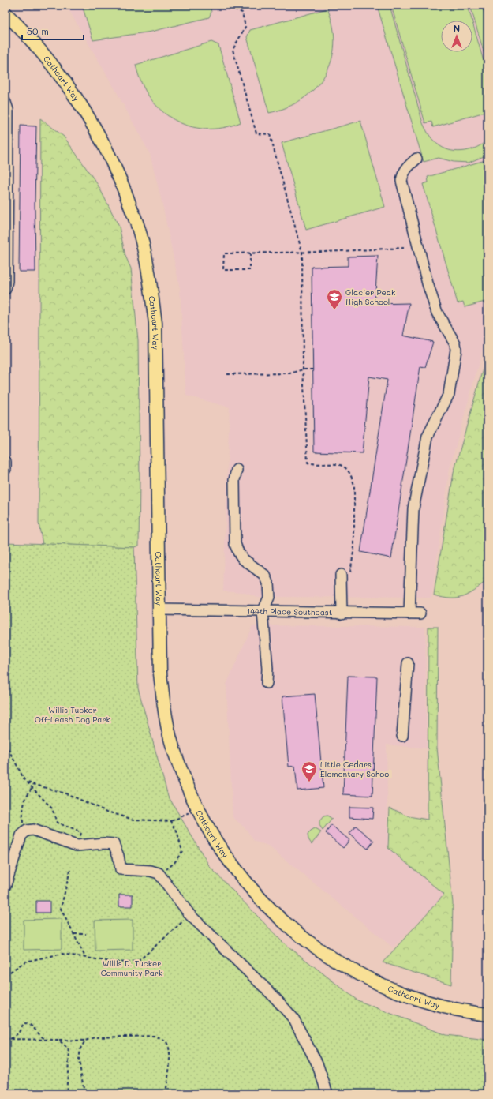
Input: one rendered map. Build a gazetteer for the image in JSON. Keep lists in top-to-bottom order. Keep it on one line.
{"streets":{"main road":["Cathcart Way"],"street":["144th Place Southeast"]},"crossings":[["Cathcart Way","144th Place Southeast"]],"parks":["Willis Tucker Off-Leash Dog Park","Willis D. Tucker Community Park"],"places":{"school or university":["Glacier Peak High School","Little Cedars Elementary School"]},"scale_bar":"50 m","north":"top"}
